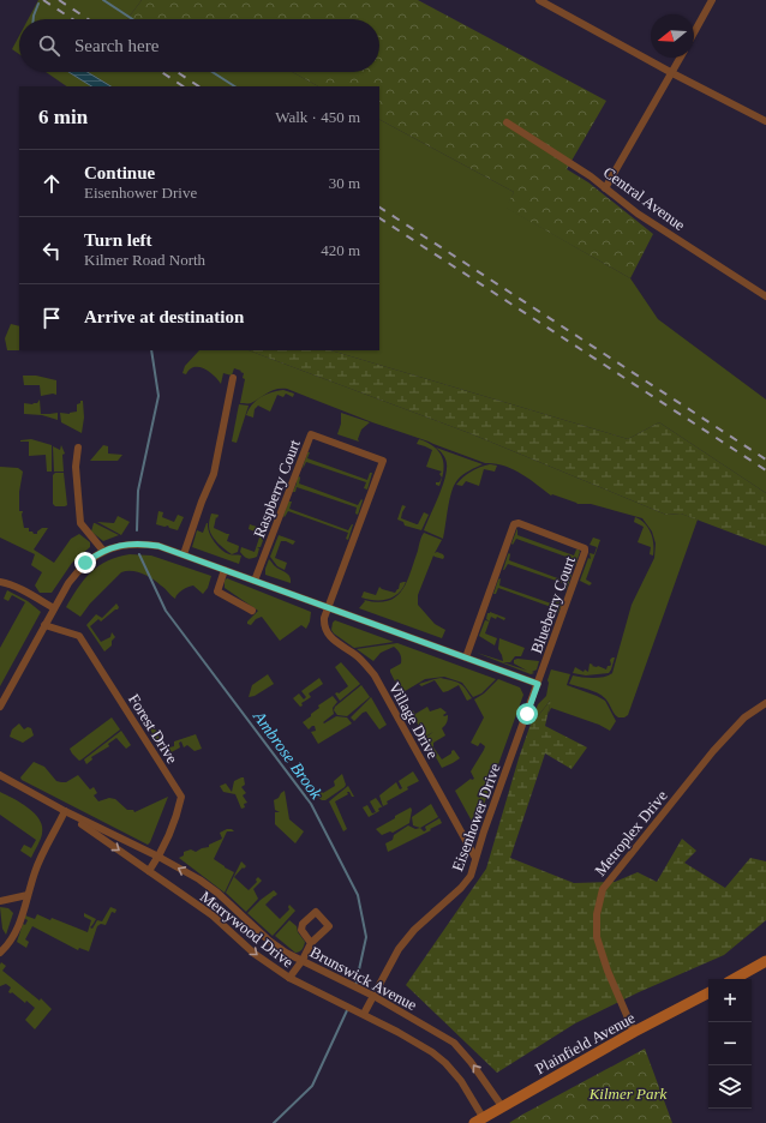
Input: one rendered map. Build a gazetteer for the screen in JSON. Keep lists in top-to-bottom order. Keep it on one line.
{"streets":{"main road":["Plainfield Avenue"],"street":["Central Avenue","Raspberry Court","Blueberry Court","Village Drive","Forest Drive","Eisenhower Drive","Metroplex Drive","Merrywood Drive","Brunswick Avenue"]},"crossings":[["Raspberry Court","Village Drive"],["Blueberry Court","Eisenhower Drive"],["Village Drive","Eisenhower Drive"],["Forest Drive","Merrywood Drive"],["Forest Drive","Brunswick Avenue"],["Eisenhower Drive","Merrywood Drive"],["Eisenhower Drive","Brunswick Avenue"],["Metroplex Drive","Plainfield Avenue"],["Merrywood Drive","Brunswick Avenue"],["Merrywood Drive","Plainfield Avenue"],["Brunswick Avenue","Plainfield Avenue"]],"one_way":["Merrywood Drive","Brunswick Avenue"],"water":["Ambrose Brook"],"parks":["Kilmer Park"],"north":"left","page":{"search":"Search here","heading":["6 min","Walk · 450 m"],"list":[["Continue","Eisenhower Drive","30 m"],["Turn left","Kilmer Road North","420 m"],"Arrive at destination"],"map_buttons":["+","−"]}}
